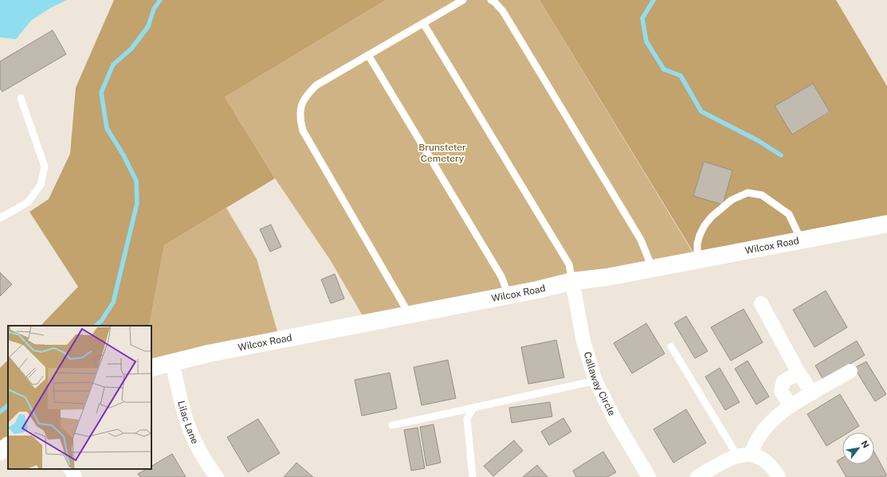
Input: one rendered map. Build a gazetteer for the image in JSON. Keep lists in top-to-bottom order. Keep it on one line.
{"streets":{"street":["Wilcox Road","Callaway Circle","Lilac Lane"]},"crossings":[["Wilcox Road","Callaway Circle"],["Wilcox Road","Lilac Lane"]],"parks":["Brunsteter Cemetery"],"north":"top right"}
